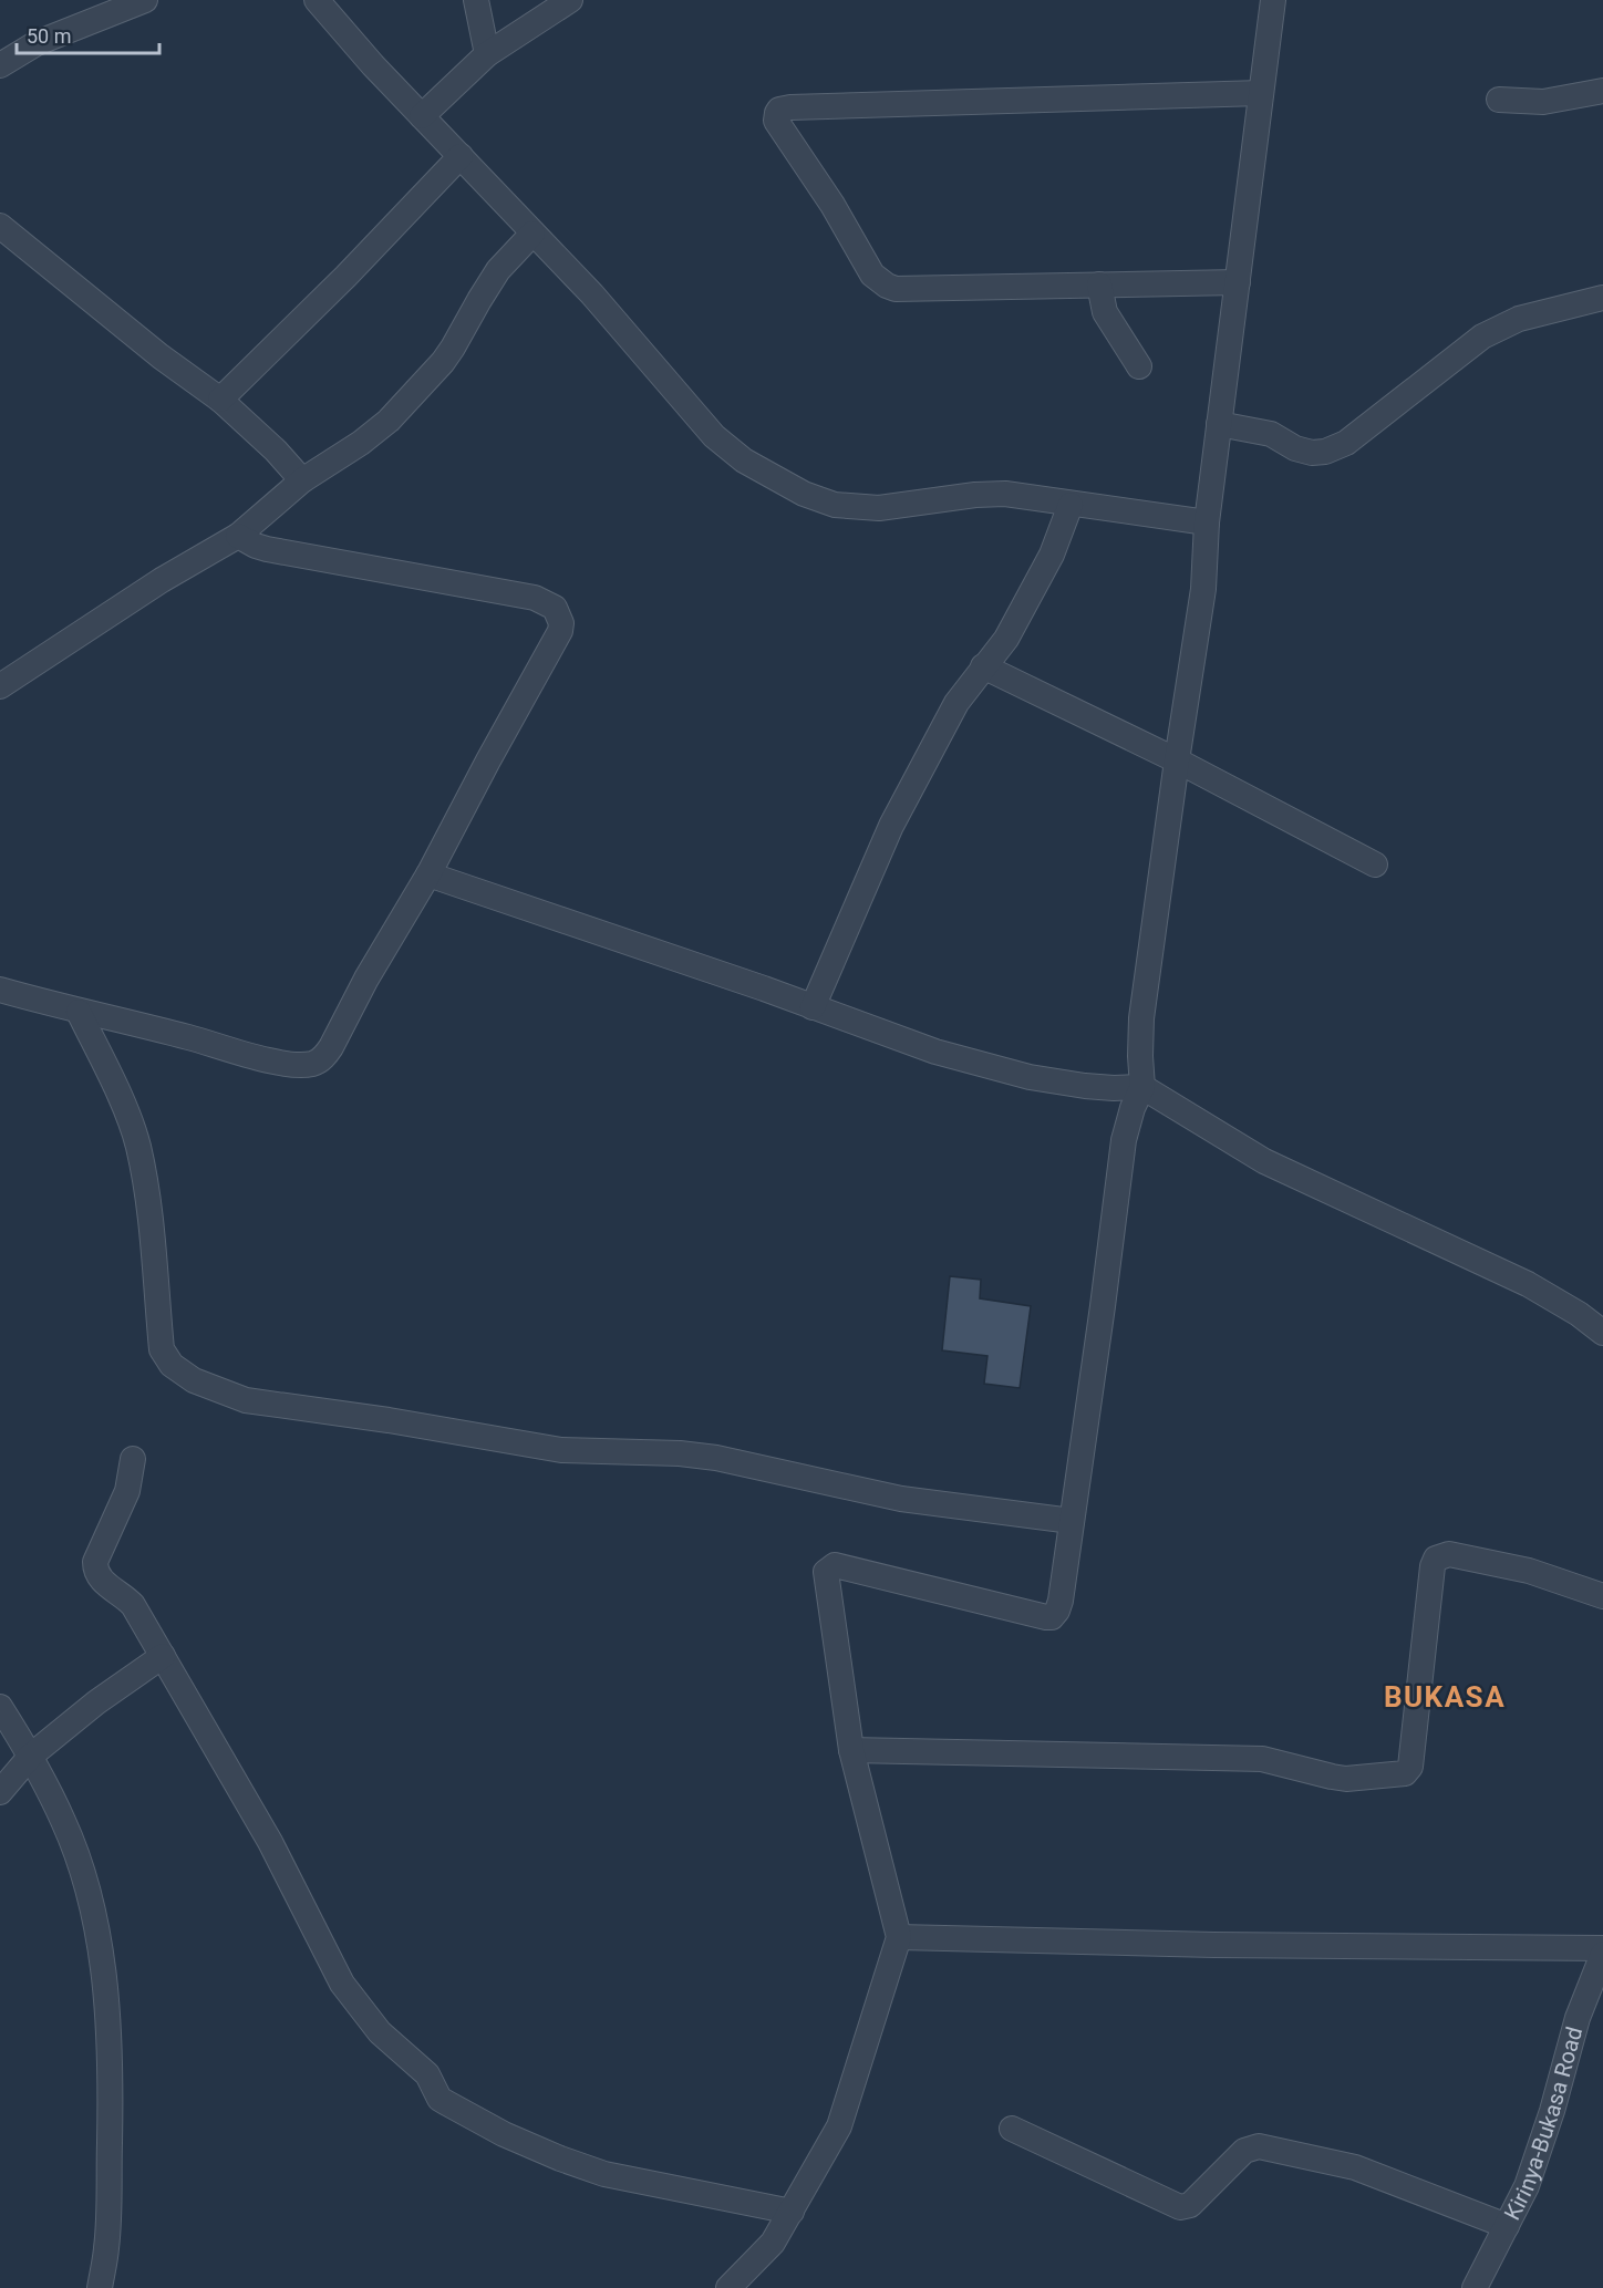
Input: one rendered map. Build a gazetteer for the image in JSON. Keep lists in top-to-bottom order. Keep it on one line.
{"streets":{"street":["Kirinya-Bukasa Road"]},"districts":["BUKASA"],"scale_bar":"50 m"}
